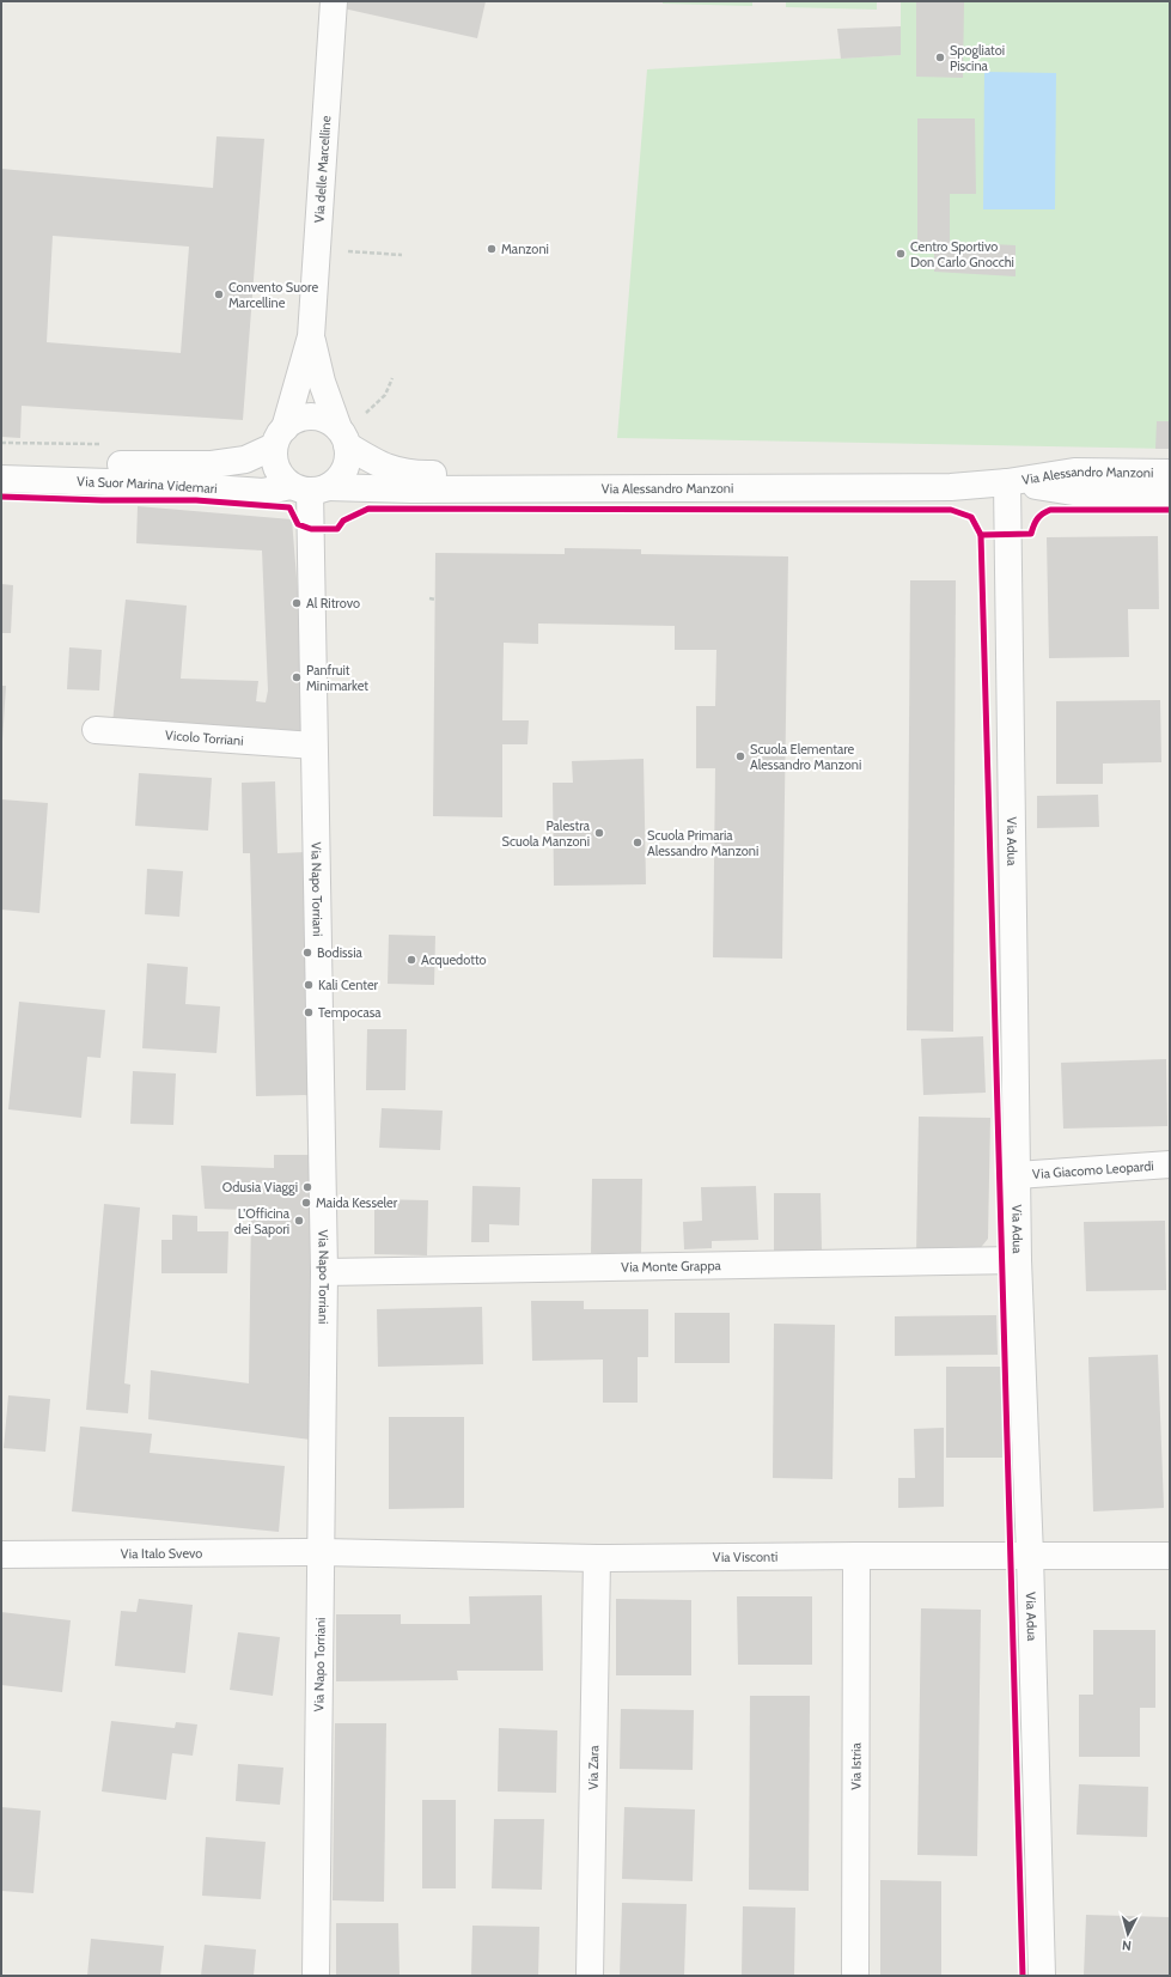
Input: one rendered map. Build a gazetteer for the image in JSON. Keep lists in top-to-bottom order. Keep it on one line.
{"streets":{"street":["Via delle Marcelline","Via Alessandro Manzoni","Via Suor Marina Videmari","Vicolo Torriani","Via Adua","Via Napo Torriani","Via Giacomo Leopardi","Via Monte Grappa","Via Italo Svevo","Via Visconti","Via Istria","Via Zara"]},"crossings":[["Via delle Marcelline","Via Alessandro Manzoni"],["Via delle Marcelline","Via Suor Marina Videmari"],["Via delle Marcelline","Via Napo Torriani"],["Via Alessandro Manzoni","Via Suor Marina Videmari"],["Via Alessandro Manzoni","Via Adua"],["Via Alessandro Manzoni","Via Napo Torriani"],["Via Suor Marina Videmari","Via Napo Torriani"],["Vicolo Torriani","Via Napo Torriani"],["Via Adua","Via Giacomo Leopardi"],["Via Adua","Via Monte Grappa"],["Via Adua","Via Visconti"],["Via Napo Torriani","Via Monte Grappa"],["Via Napo Torriani","Via Italo Svevo"],["Via Napo Torriani","Via Visconti"],["Via Italo Svevo","Via Visconti"],["Via Visconti","Via Istria"],["Via Visconti","Via Zara"]],"places":["Spogliatoi Piscina","Manzoni","Centro Sportivo Don Carlo Gnocchi","Convento Suore Marcelline","Al Ritrovo","Panfruit Minimarket","Scuola Elementare Alessandro Manzoni","Palestra Scuola Manzoni","Scuola Primaria Alessandro Manzoni","Bodissia","Acquedotto","Kali Center","Tempocasa","Odusia Viaggi","Maida Kesseler","L'Officina dei Sapori"],"north":"bottom"}
